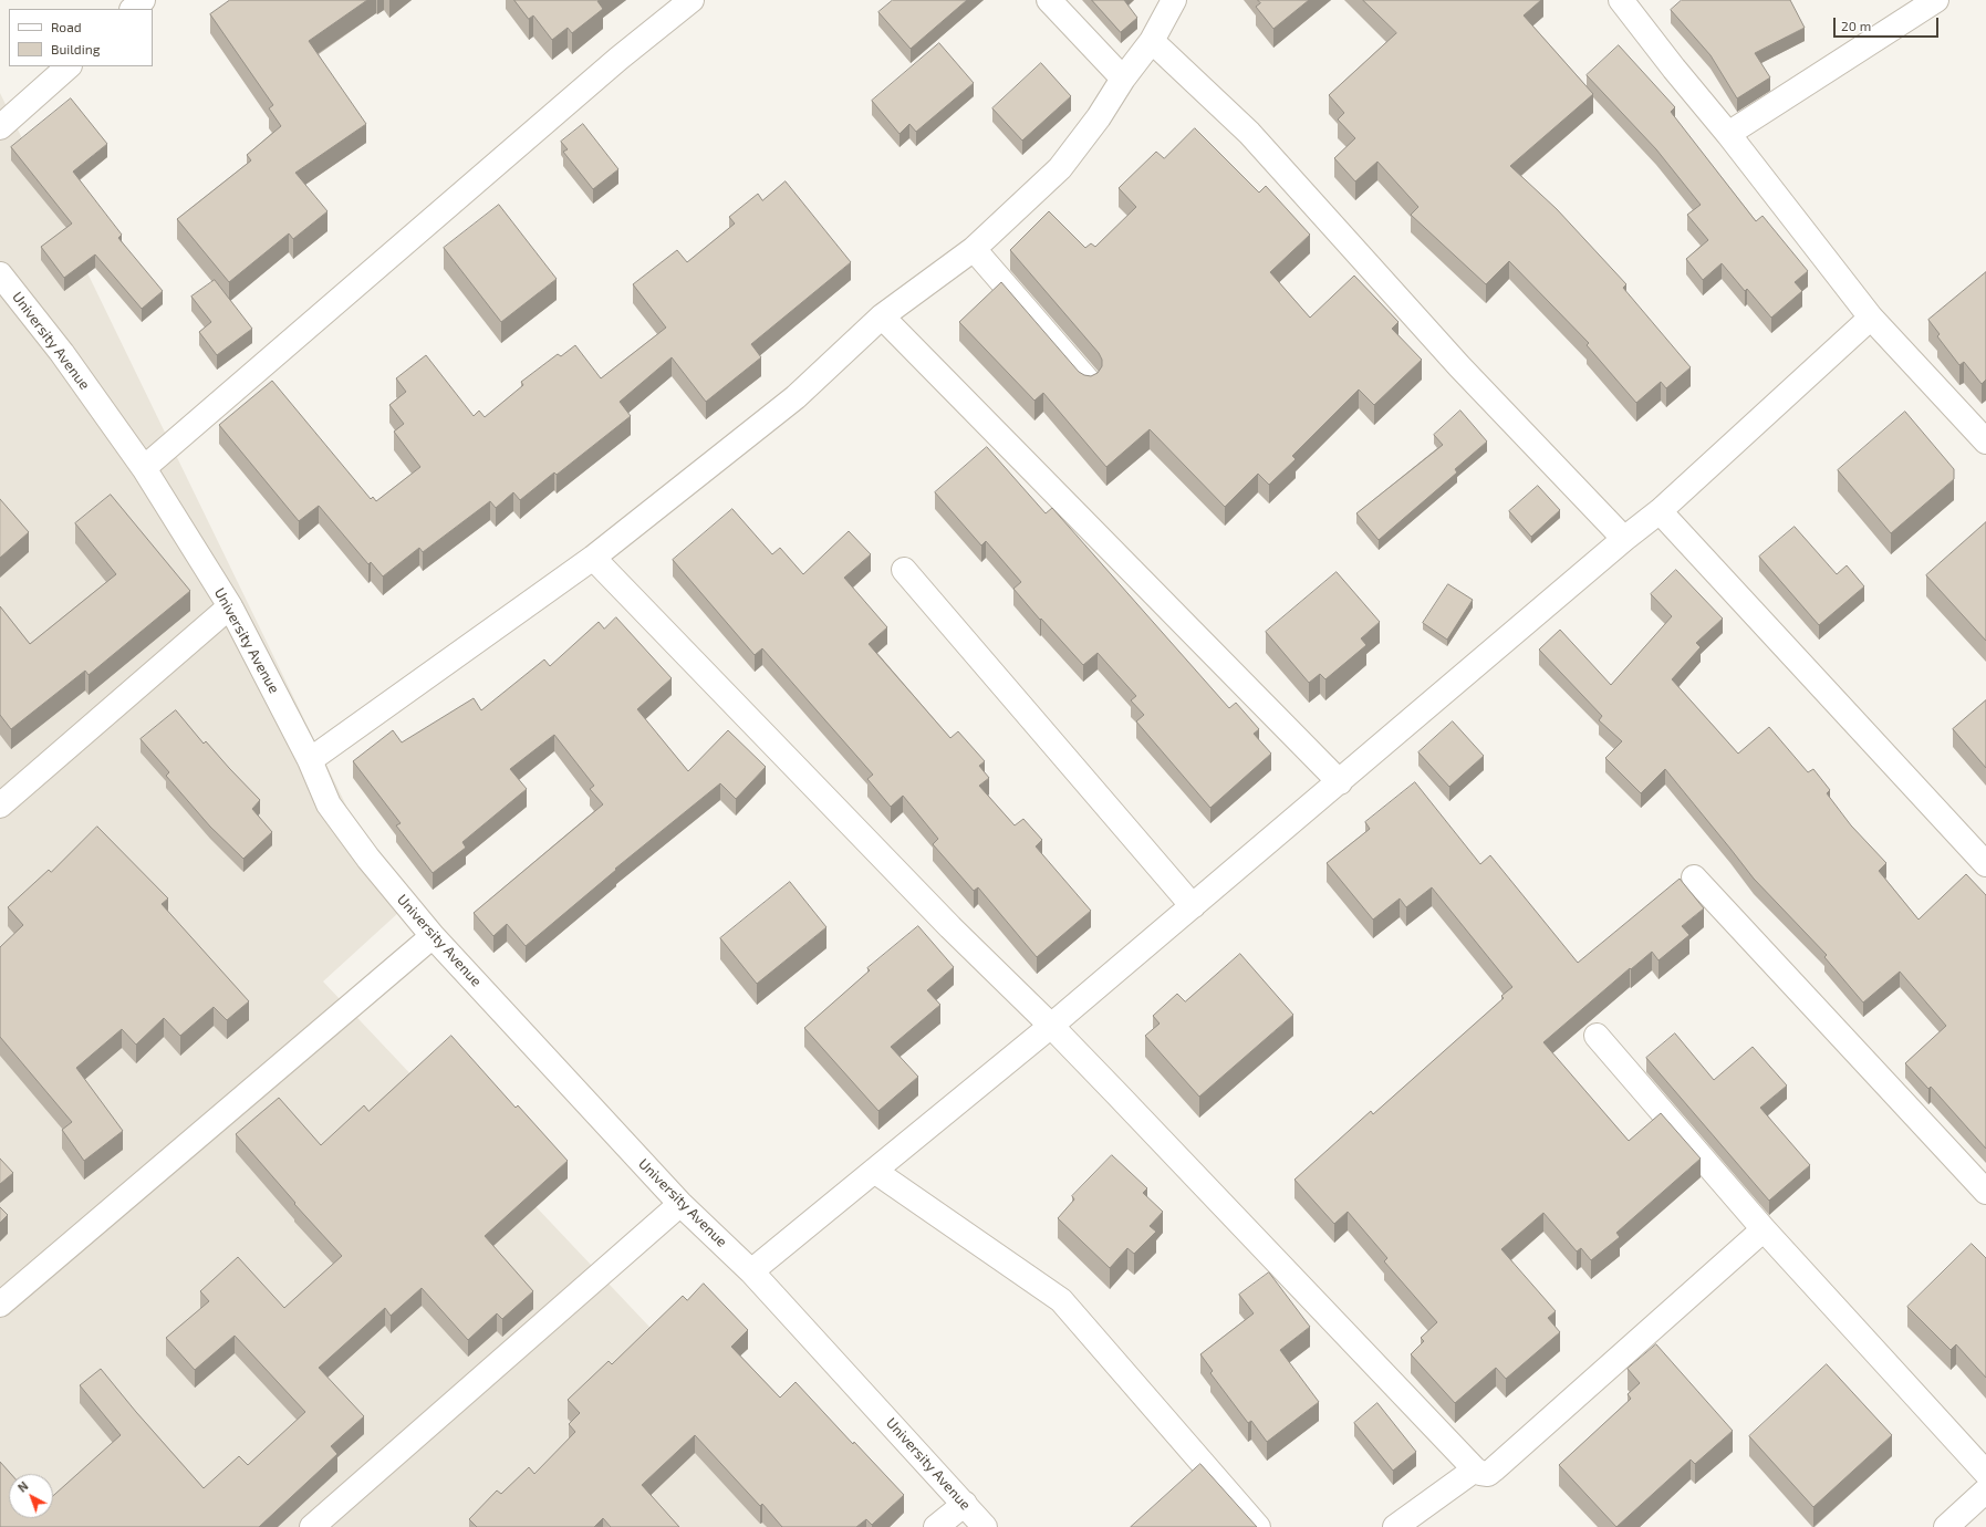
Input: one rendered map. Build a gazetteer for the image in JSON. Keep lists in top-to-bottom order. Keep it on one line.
{"streets":{"street":["University Avenue"]},"legend":["Road","Building"],"scale_bar":"20 m","north":"top left"}
